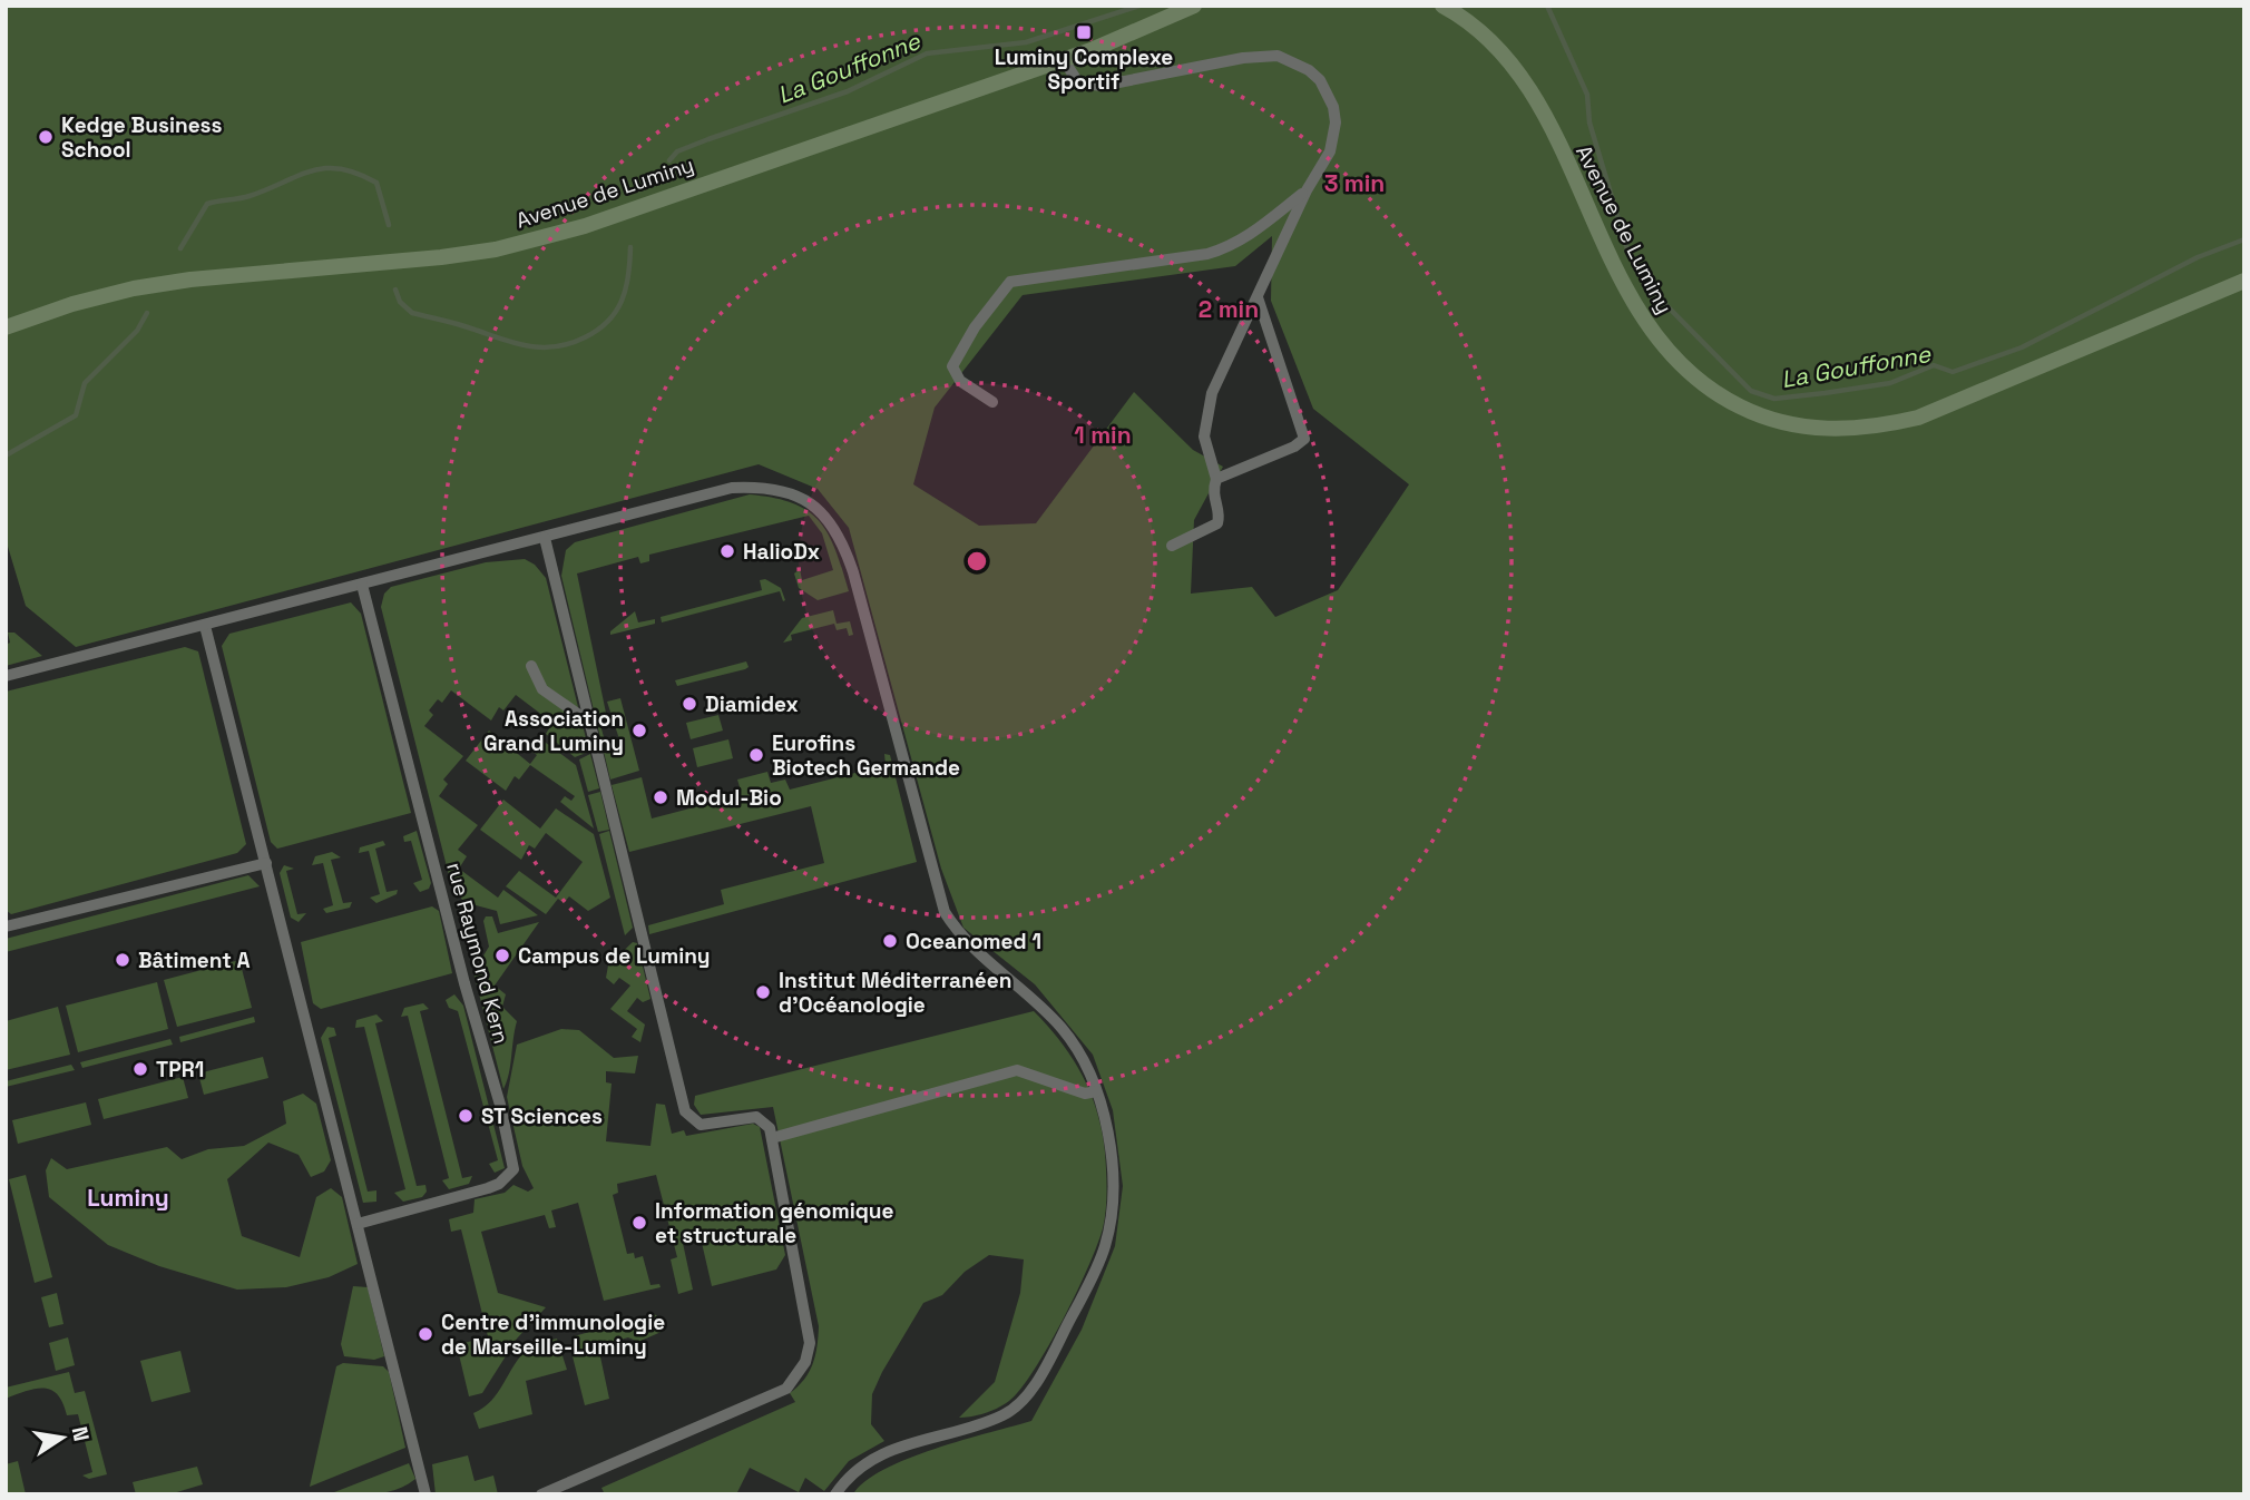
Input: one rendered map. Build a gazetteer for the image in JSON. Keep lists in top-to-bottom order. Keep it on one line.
{"streets":{"street":["Avenue de Luminy","rue Raymond Kern"]},"districts":["Luminy"],"water":["La Gouffonne"],"places":{"transit":["Luminy Complexe Sportif"],"other":["Kedge Business School","HalioDx","Diamidex","Association Grand Luminy","Eurofins Biotech Germande","Modul-Bio","Oceanomed 1","Campus de Luminy","Bâtiment A","Institut Méditerranéen d'Océanologie","TPR1","ST Sciences","Information génomique et structurale","Centre d'immunologie de Marseille-Luminy"]},"north":"right","rings":["3 min","2 min","1 min"]}
